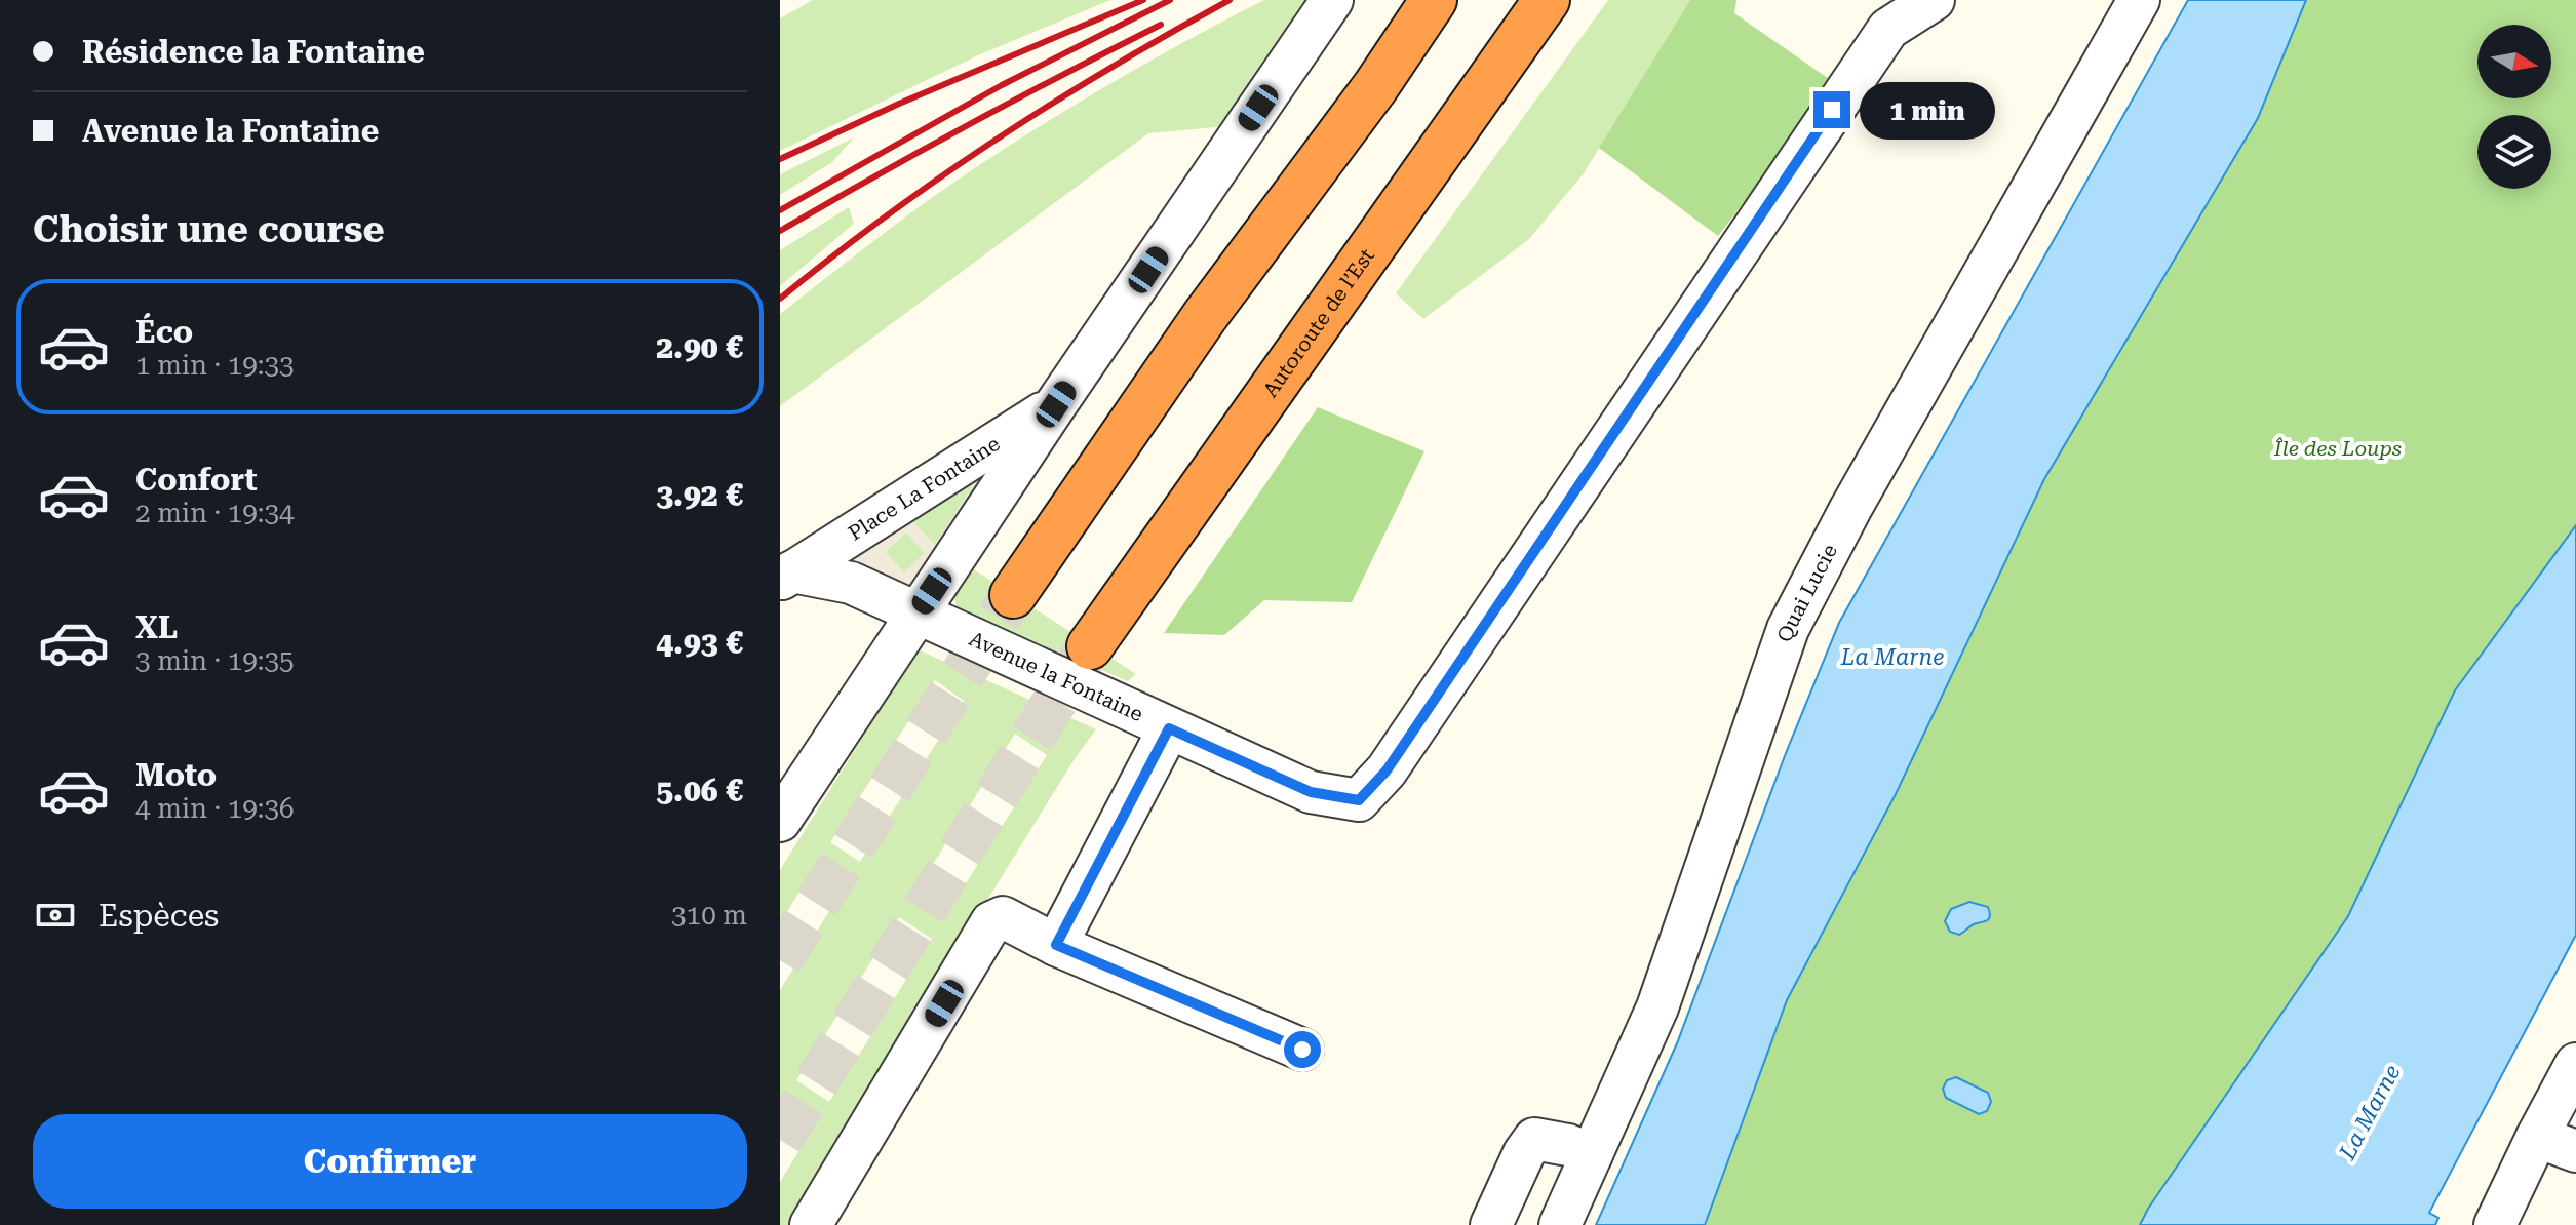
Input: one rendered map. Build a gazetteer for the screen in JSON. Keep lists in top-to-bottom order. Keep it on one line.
{"streets":{"highway":["Autoroute de l’Est"],"street":["Place La Fontaine","Quai Lucie","Avenue la Fontaine"]},"crossings":[["Place La Fontaine","Avenue la Fontaine"]],"water":["La Marne"],"parks":["Île des Loups"],"north":"right","page":{"banner":["Résidence la Fontaine","Avenue la Fontaine"],"bubble":"1 min","heading":"Choisir une course","list":[{"name":"Éco","note":"1 min · 19:33","value":"2.90 €"},{"name":"Confort","note":"2 min · 19:34","value":"3.92 €"},{"name":"XL","note":"3 min · 19:35","value":"4.93 €"},{"name":"Moto","note":"4 min · 19:36","value":"5.06 €"}],"pay":["Espèces","310 m"],"buttons":"Confirmer"}}
